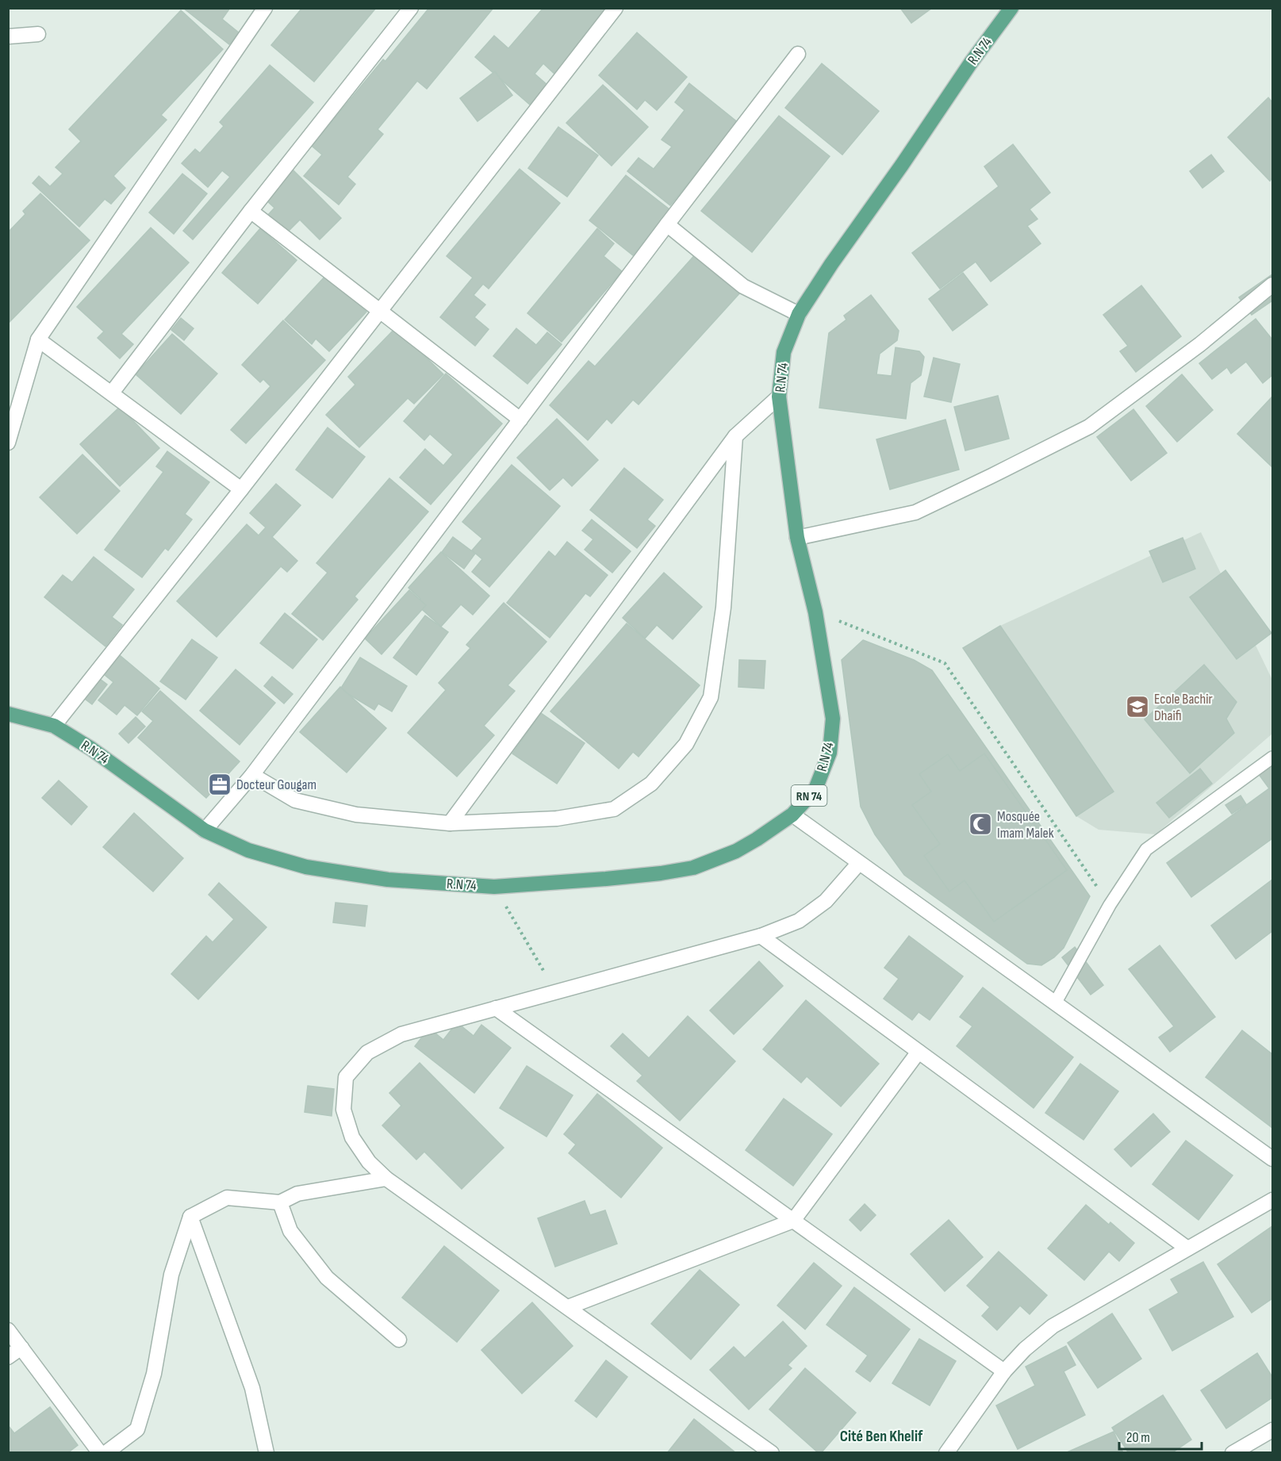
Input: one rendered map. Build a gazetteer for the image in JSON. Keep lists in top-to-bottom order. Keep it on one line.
{"streets":{"main road":["R.N 74","RN 74"]},"districts":["Cité Ben Khelif"],"places":{"school or university":["Ecole Bachir Dhaifi"],"office":["Docteur Gougam"],"mosque":["Mosquée Imam Malek"]},"scale_bar":"20 m"}
